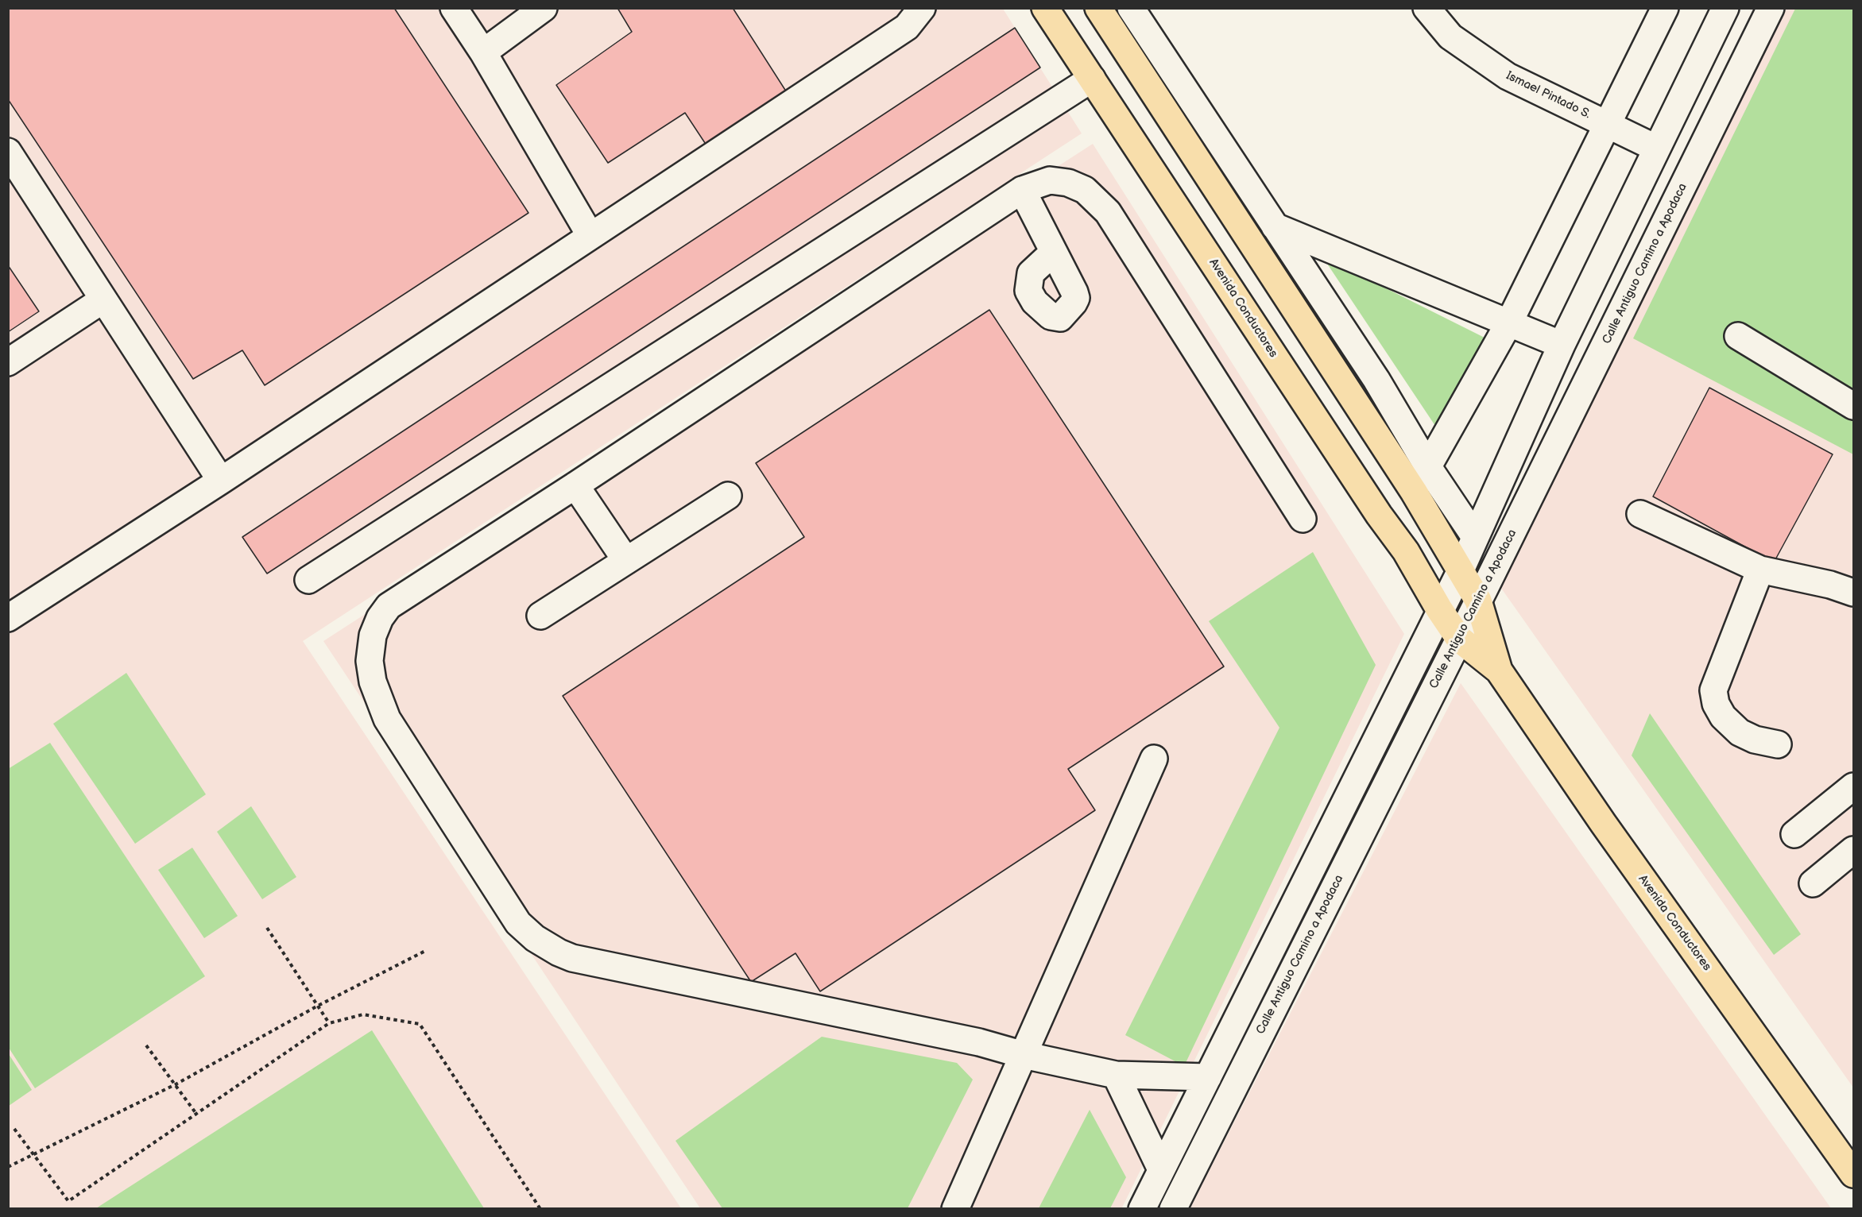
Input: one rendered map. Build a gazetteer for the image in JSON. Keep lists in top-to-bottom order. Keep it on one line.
{"streets":{"main road":["Avenida Conductores"],"street":["Ismael Pintado S.","Calle Antiguo Camino a Apodaca"]},"crossings":[["Calle Antiguo Camino a Apodaca","Avenida Conductores"]]}
